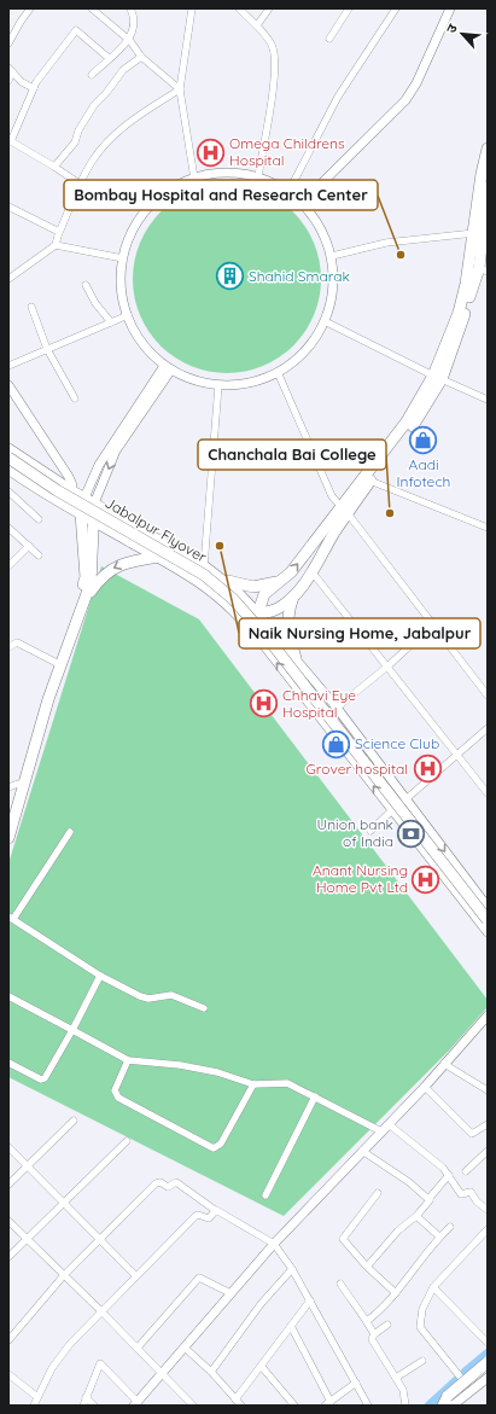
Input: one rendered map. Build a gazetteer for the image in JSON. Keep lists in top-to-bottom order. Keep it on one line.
{"streets":{"main road":["Jabalpur Flyover"]},"places":{"hospital":["Omega Childrens Hospital","Chhavi Eye Hospital","Grover hospital","Anant Nursing Home Pvt Ltd"],"other":["Bombay Hospital and Research Center","Chanchala Bai College","Naik Nursing Home, Jabalpur"],"building":["Shahid Smarak"],"shop":["Aadi Infotech","Science Club"],"bank":["Union bank of India"]},"north":"top left"}
